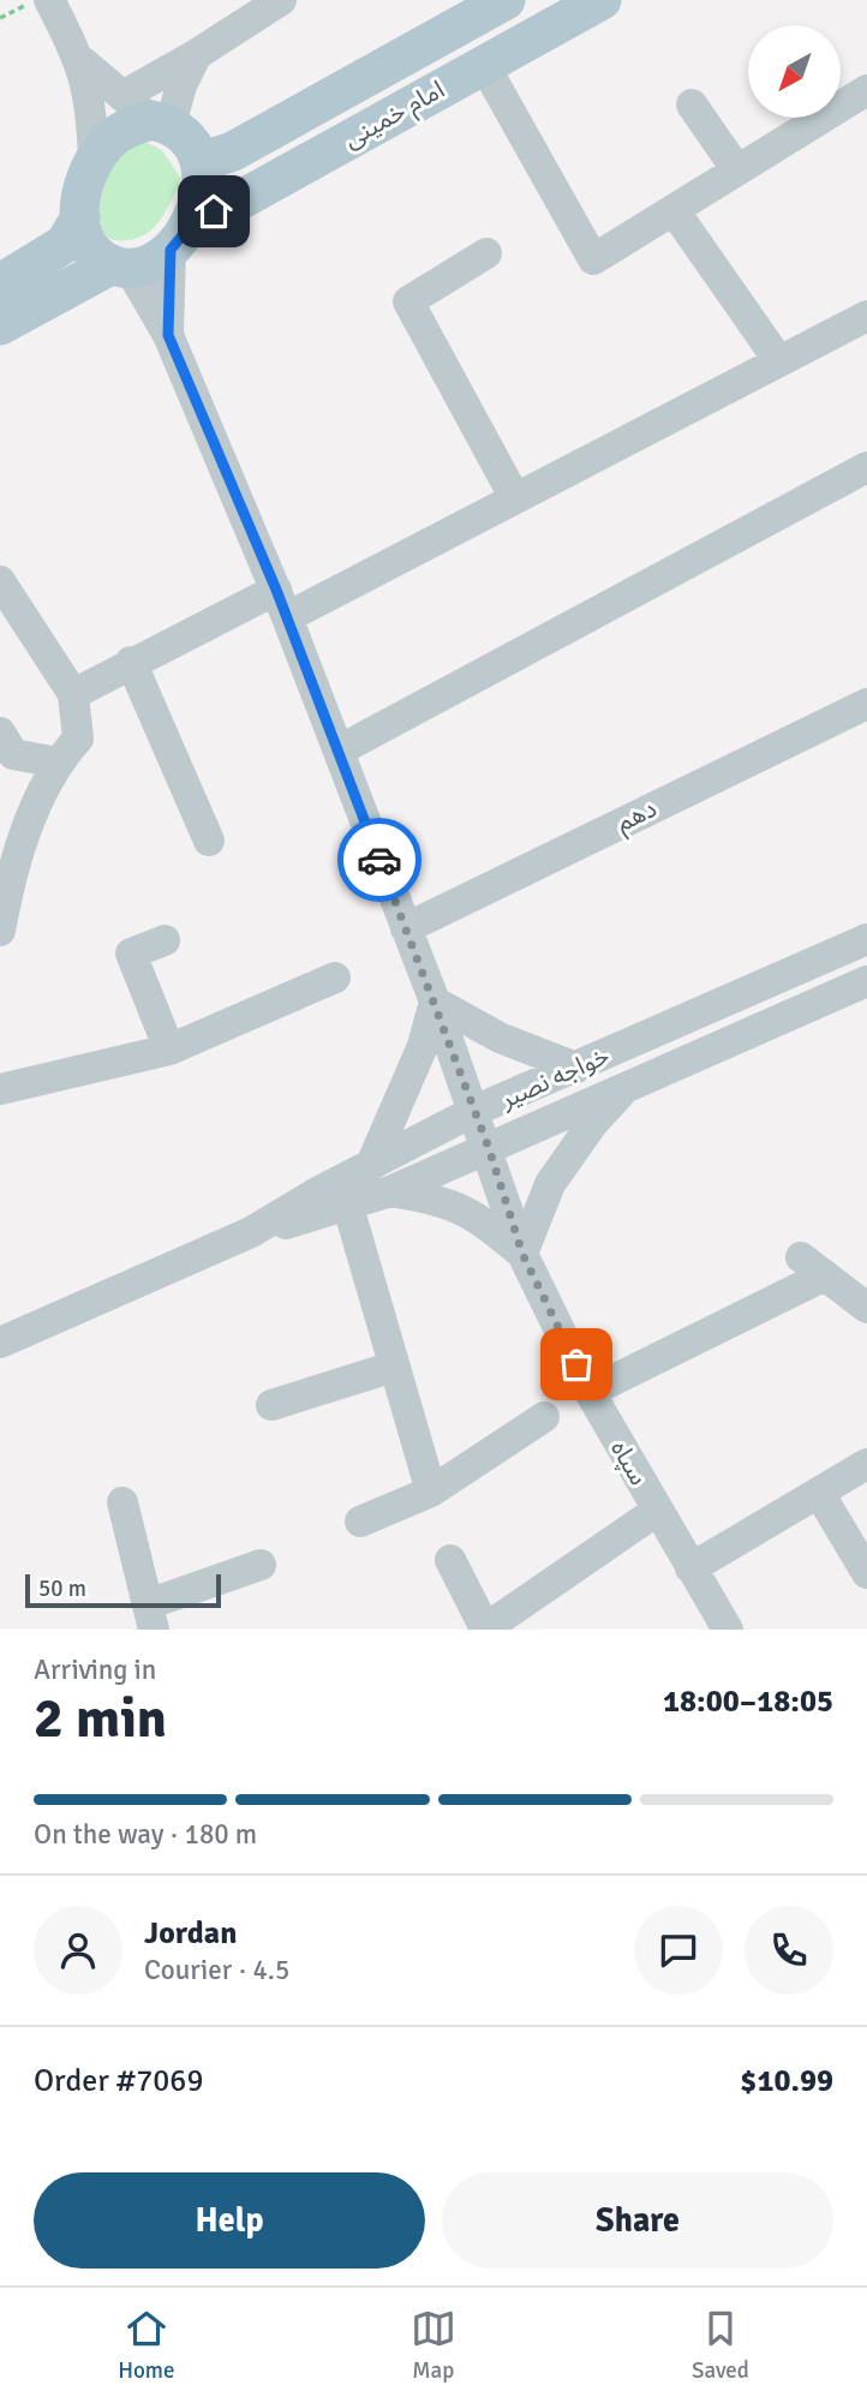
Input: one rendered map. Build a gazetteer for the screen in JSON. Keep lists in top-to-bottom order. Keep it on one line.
{"streets":{"main road":["امام خمینی"],"street":["دهم","خواجه نصیر","سپاه"]},"crossings":[["امام خمینی","سپاه"],["دهم","سپاه"],["خواجه نصیر","سپاه"]],"scale_bar":"50 m","north":"bottom left","page":{"scale":"50 m","heading":["2 min","Arriving in","18:00–18:05"],"panel":["Jordan","Courier · 4.5","Order #7069","$10.99"],"bar":"On the way · 180 m","buttons":["Help","Share"],"tabs":["Home","Map","Saved"]}}
